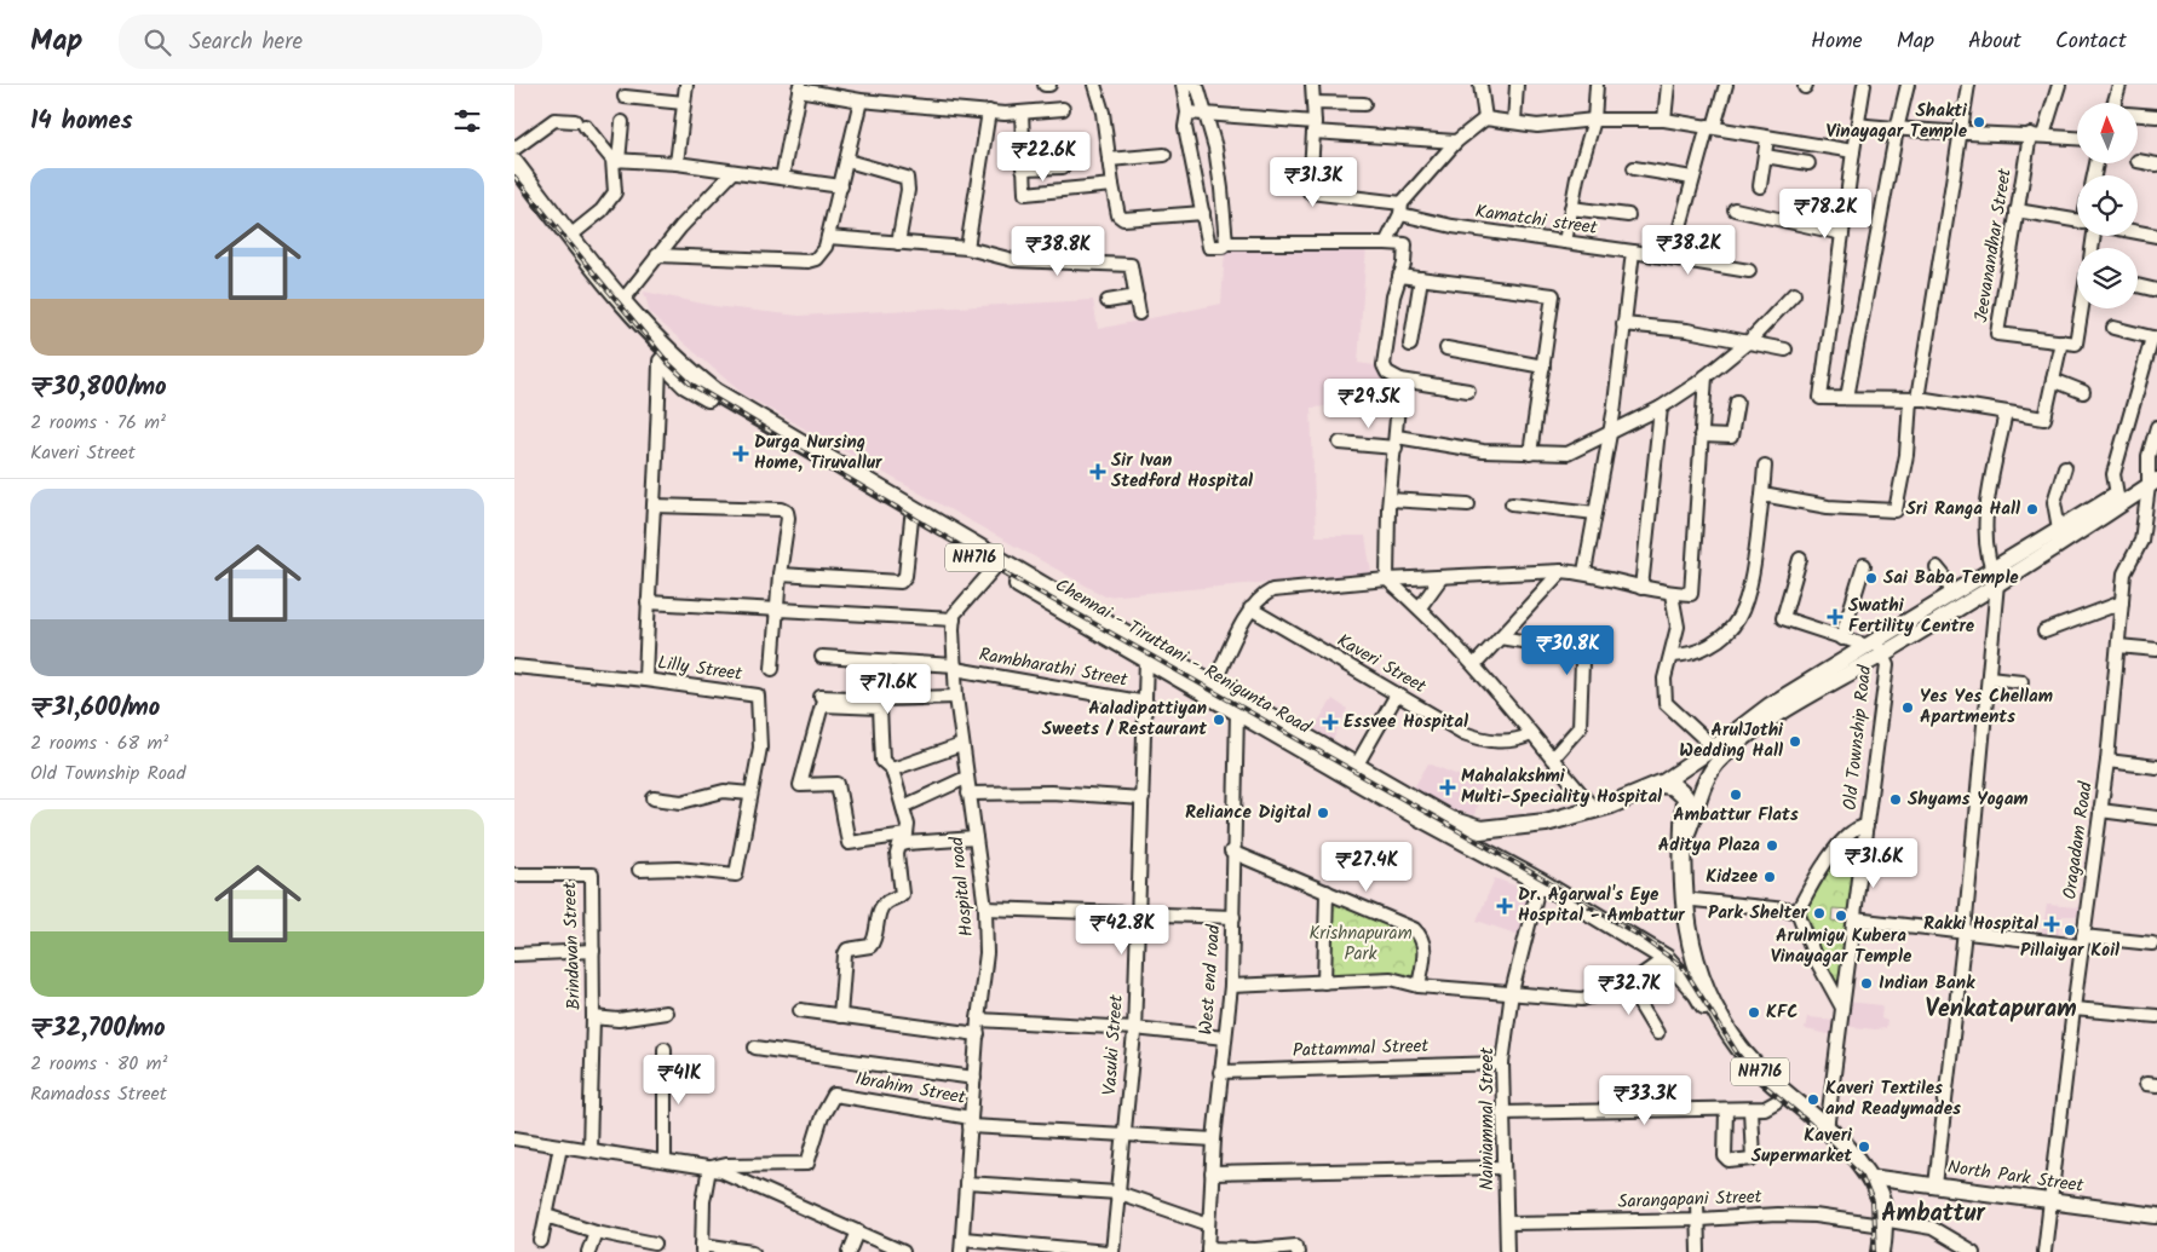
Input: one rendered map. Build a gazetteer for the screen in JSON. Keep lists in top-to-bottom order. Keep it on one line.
{"streets":{"highway":["NH716","Chennai - Tiruttani - Renigunta Road"],"main road":["North Park Street"],"street":["Kamatchi street","Jeevanandhar Street","Kaveri Street","Rambharathi Street","Lilly Street","Old Township Road","Oragadam Road","Hospital road","Brindavan Street","West end road","Vasuki Street","Pattammal Street","Ibrahim Street","Nainiammal Street","Sarangapani Street"]},"crossings":[["NH716","Chennai - Tiruttani - Renigunta Road"],["Chennai - Tiruttani - Renigunta Road","Old Township Road"],["Chennai - Tiruttani - Renigunta Road","West end road"],["Chennai - Tiruttani - Renigunta Road","Vasuki Street"],["Chennai - Tiruttani - Renigunta Road","Nainiammal Street"],["Chennai - Tiruttani - Renigunta Road","North Park Street"],["Chennai - Tiruttani - Renigunta Road","Sarangapani Street"],["Rambharathi Street","Hospital road"],["Rambharathi Street","Vasuki Street"],["Oragadam Road","North Park Street"],["Hospital road","Ibrahim Street"],["West end road","Pattammal Street"],["Pattammal Street","Nainiammal Street"],["Nainiammal Street","Sarangapani Street"]],"districts":["Venkatapuram","Ambattur"],"parks":["Krishnapuram Park"],"places":{"other":["Shakti Vinayagar Temple","Sri Ranga Hall","Sai Baba Temple","Yes Yes Chellam Apartments","Aaladipattiyan Sweets / Restaurant","ArulJothi Wedding Hall","Ambattur Flats","Shyams Yogam","Reliance Digital","Aditya Plaza","Kidzee","Park Shelter","Arulmigu Kubera Vinayagar Temple","Pillaiyar Koil","Indian Bank","KFC","Kaveri Textiles and Readymades","Kaveri Supermarket"],"health":["Durga Nursing Home, Tiruvallur","Sir Ivan Stedford Hospital","Swathi Fertility Centre","Essvee Hospital","Mahalakshmi Multi-Speciality Hospital","Dr. Agarwal's Eye Hospital - Ambattur","Rakki Hospital"]},"north":"top","page":{"header":"Map","search":"Search here","nav":["Home","Map","About","Contact"],"heading":"14 homes","price":["₹22.6K","₹31.3K","₹78.2K","₹38.2K","₹38.8K","₹29.5K","₹30.8K","₹71.6K","₹31.6K","₹27.4K","₹42.8K","₹32.7K","₹41K","₹33.3K"],"list":[{"name":"₹30,800/mo","note":"2 rooms · 76 m² · Kaveri Street"},{"name":"₹31,600/mo","note":"2 rooms · 68 m² · Old Township Road"},{"name":"₹32,700/mo","note":"2 rooms · 80 m² · Ramadoss Street"}]}}
